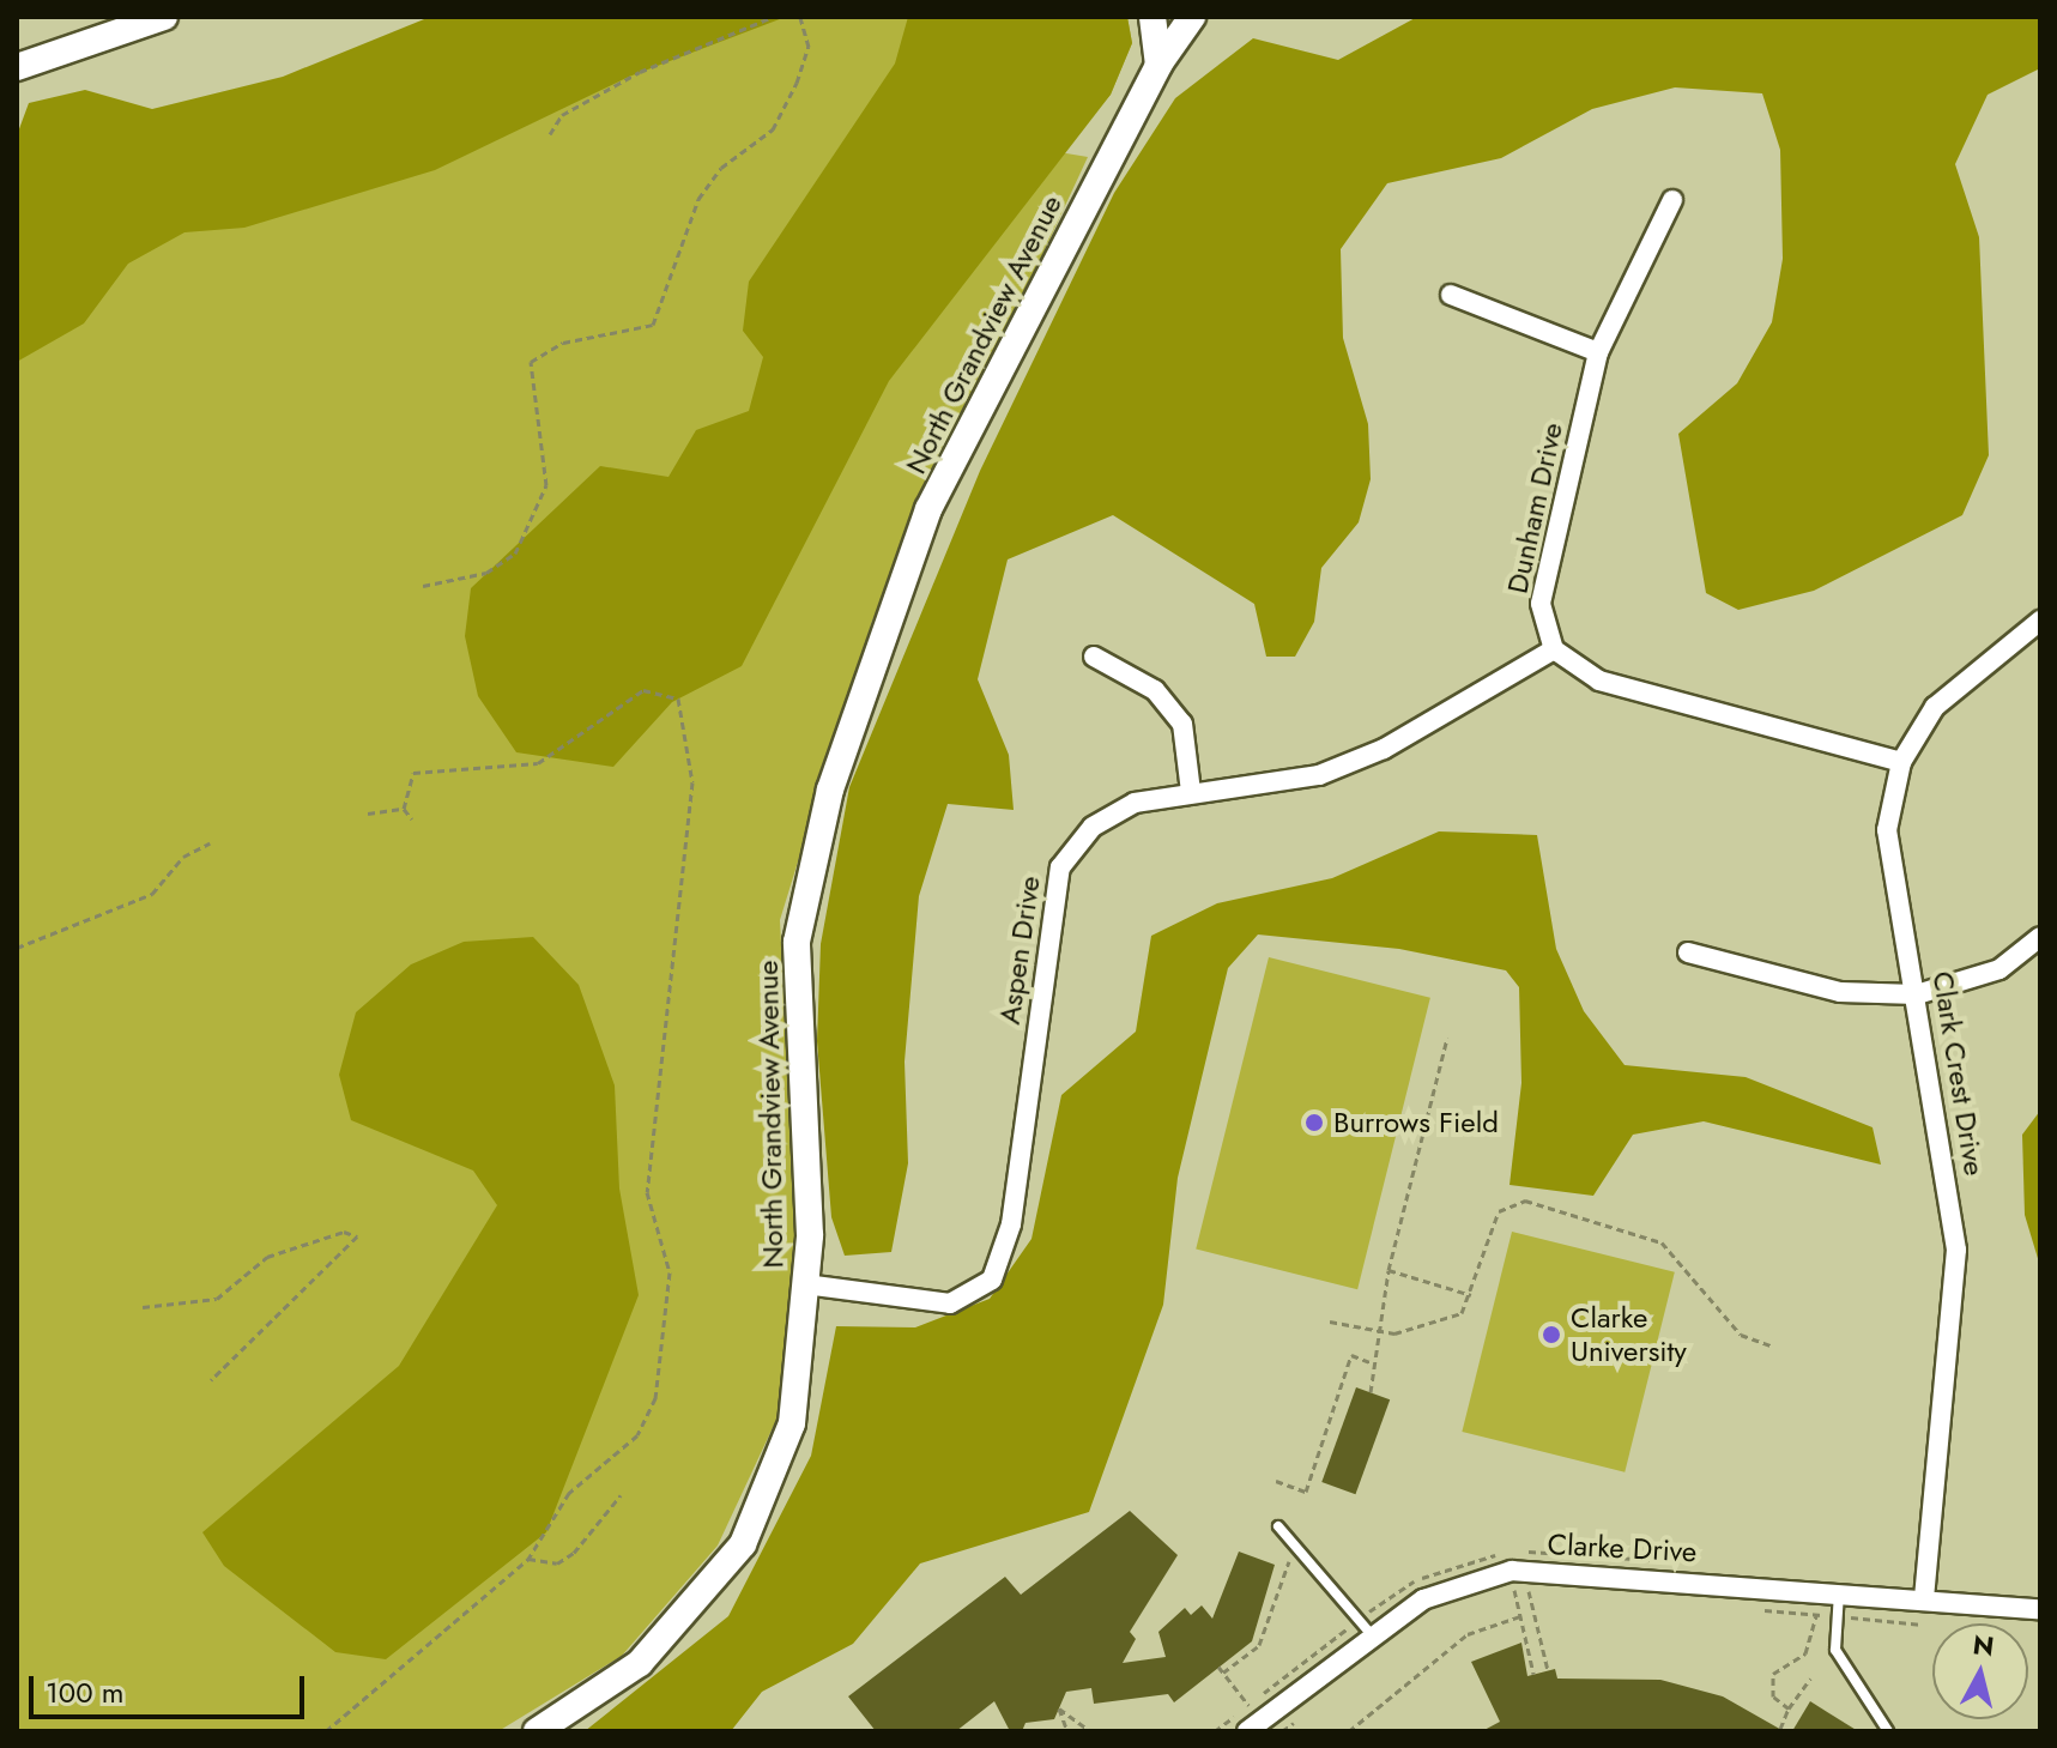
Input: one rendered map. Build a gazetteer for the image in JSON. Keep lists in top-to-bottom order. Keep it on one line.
{"streets":{"street":["North Grandview Avenue","Dunham Drive","Aspen Drive","Clark Crest Drive","Clarke Drive"]},"crossings":[["North Grandview Avenue","Aspen Drive"],["Dunham Drive","Aspen Drive"],["Clark Crest Drive","Clarke Drive"]],"places":["Burrows Field","Clarke University"],"scale_bar":"100 m","north":"top"}
